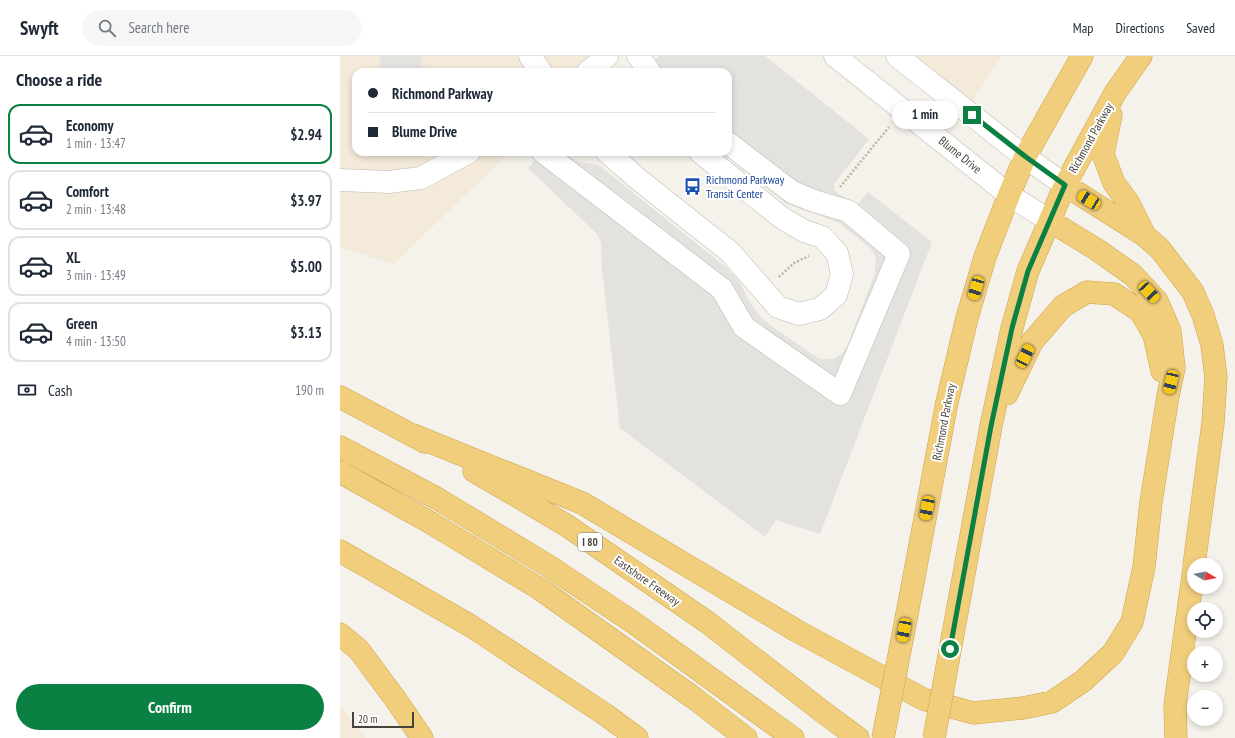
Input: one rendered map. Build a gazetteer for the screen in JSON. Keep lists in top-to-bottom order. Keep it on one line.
{"streets":{"highway":["Richmond Parkway","I 80","Eastshore Freeway"],"street":["Blume Drive"]},"crossings":[["Richmond Parkway","Blume Drive"]],"places":{"bus stop":["Richmond Parkway Transit Center"]},"scale_bar":"20 m","north":"right","page":{"header":"Swyft","search":"Search here","nav":["Map","Directions","Saved"],"heading":"Choose a ride","banner":["Richmond Parkway","Blume Drive"],"bubble":"1 min","list":[{"name":"Economy","note":"1 min · 13:47","value":"$2.94"},{"name":"Comfort","note":"2 min · 13:48","value":"$3.97"},{"name":"XL","note":"3 min · 13:49","value":"$5.00"},{"name":"Green","note":"4 min · 13:50","value":"$3.13"}],"pay":["Cash","190 m"],"map_buttons":["+","−"],"buttons":"Confirm","scale":"20 m"}}
